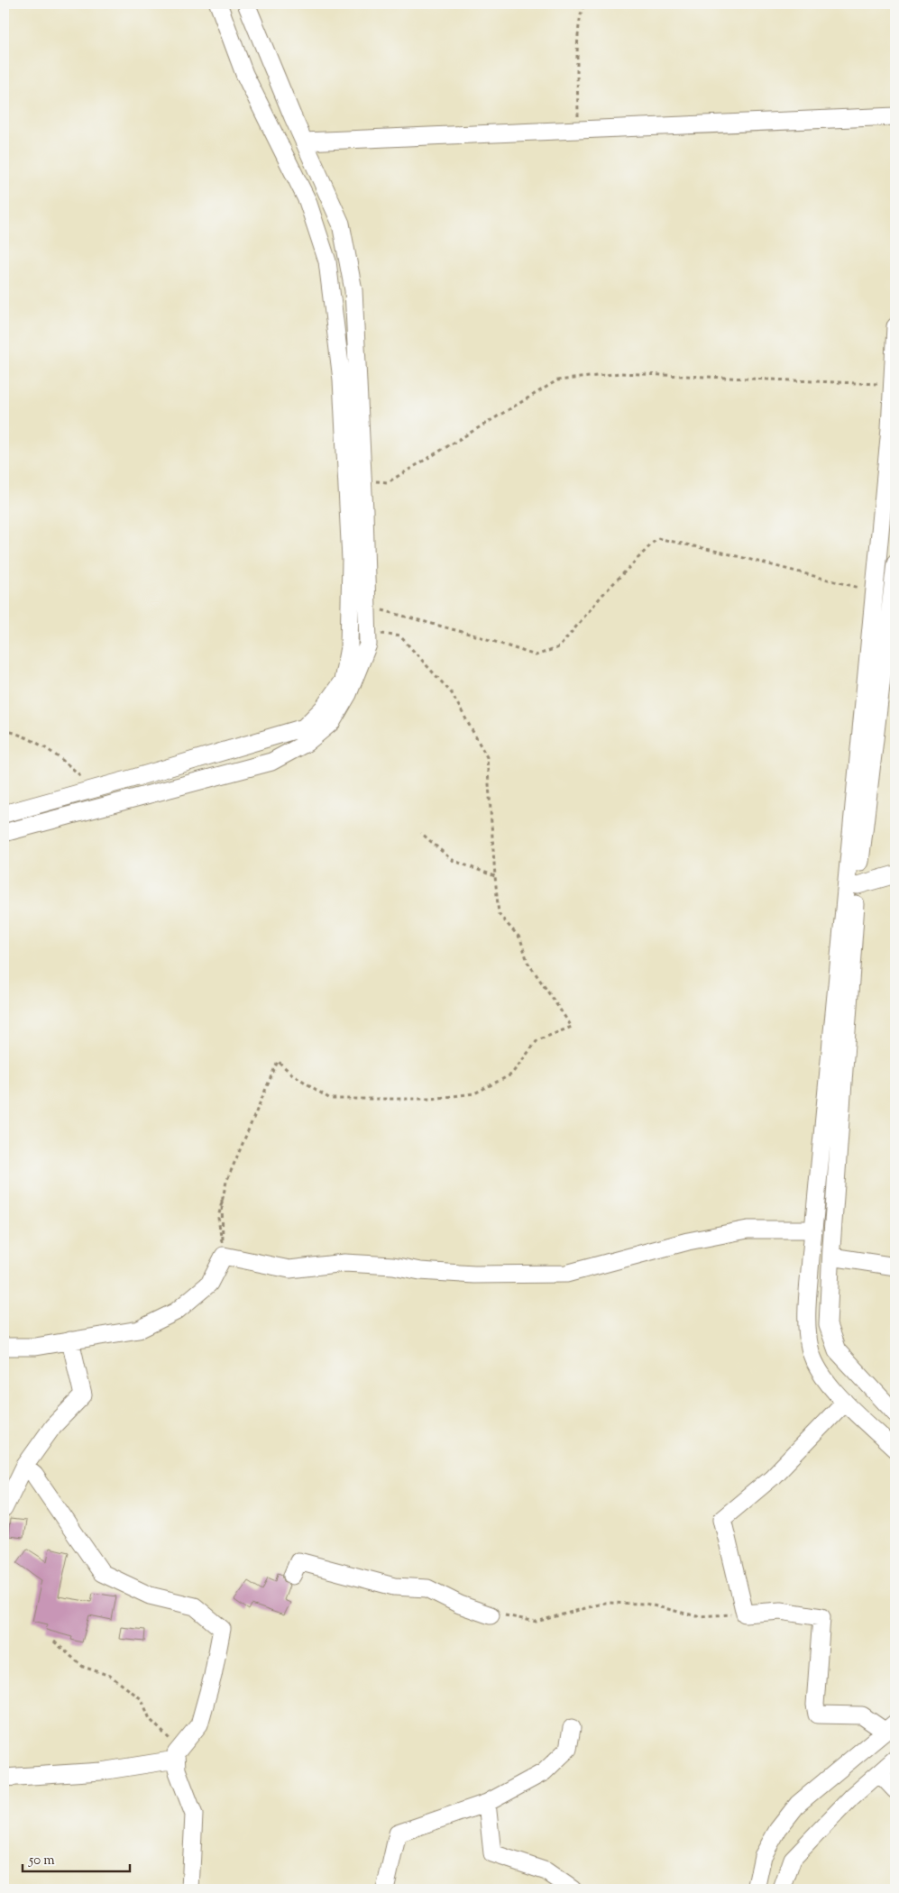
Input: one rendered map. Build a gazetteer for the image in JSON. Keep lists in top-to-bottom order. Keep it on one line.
{"scale_bar":"50 m"}
